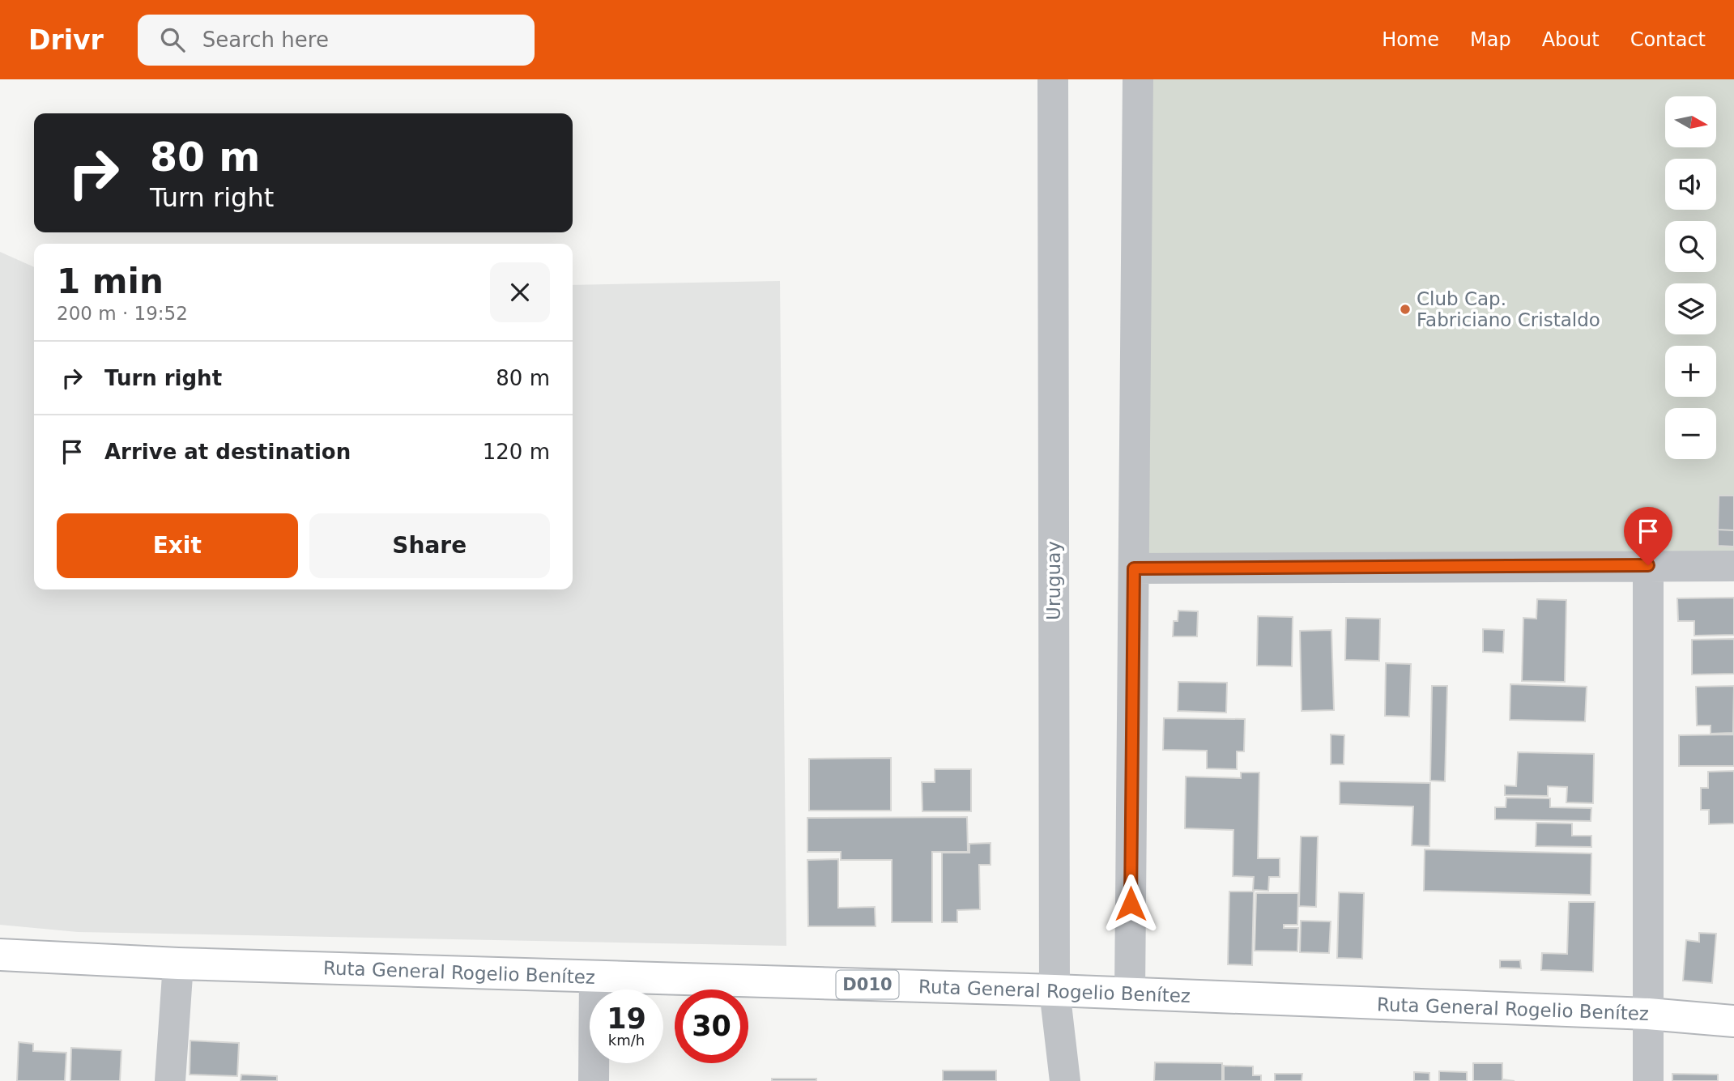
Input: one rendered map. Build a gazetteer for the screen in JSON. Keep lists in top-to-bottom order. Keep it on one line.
{"streets":{"main road":["Ruta General Rogelio Benítez","D010"],"street":["Uruguay"]},"crossings":[["Uruguay","Ruta General Rogelio Benítez"]],"places":["Club Cap. Fabriciano Cristaldo"],"north":"right","page":{"header":"Drivr","search":"Search here","nav":["Home","Map","About","Contact"],"map_buttons":["+","−"],"turn":["80 m","Turn right"],"heading":["1 min","200 m · 19:52"],"list":[{"name":"Turn right","value":"80 m"},{"name":"Arrive at destination","value":"120 m"}],"buttons":["Exit","Share"],"speed":"19 km/h","limit":"30"}}
